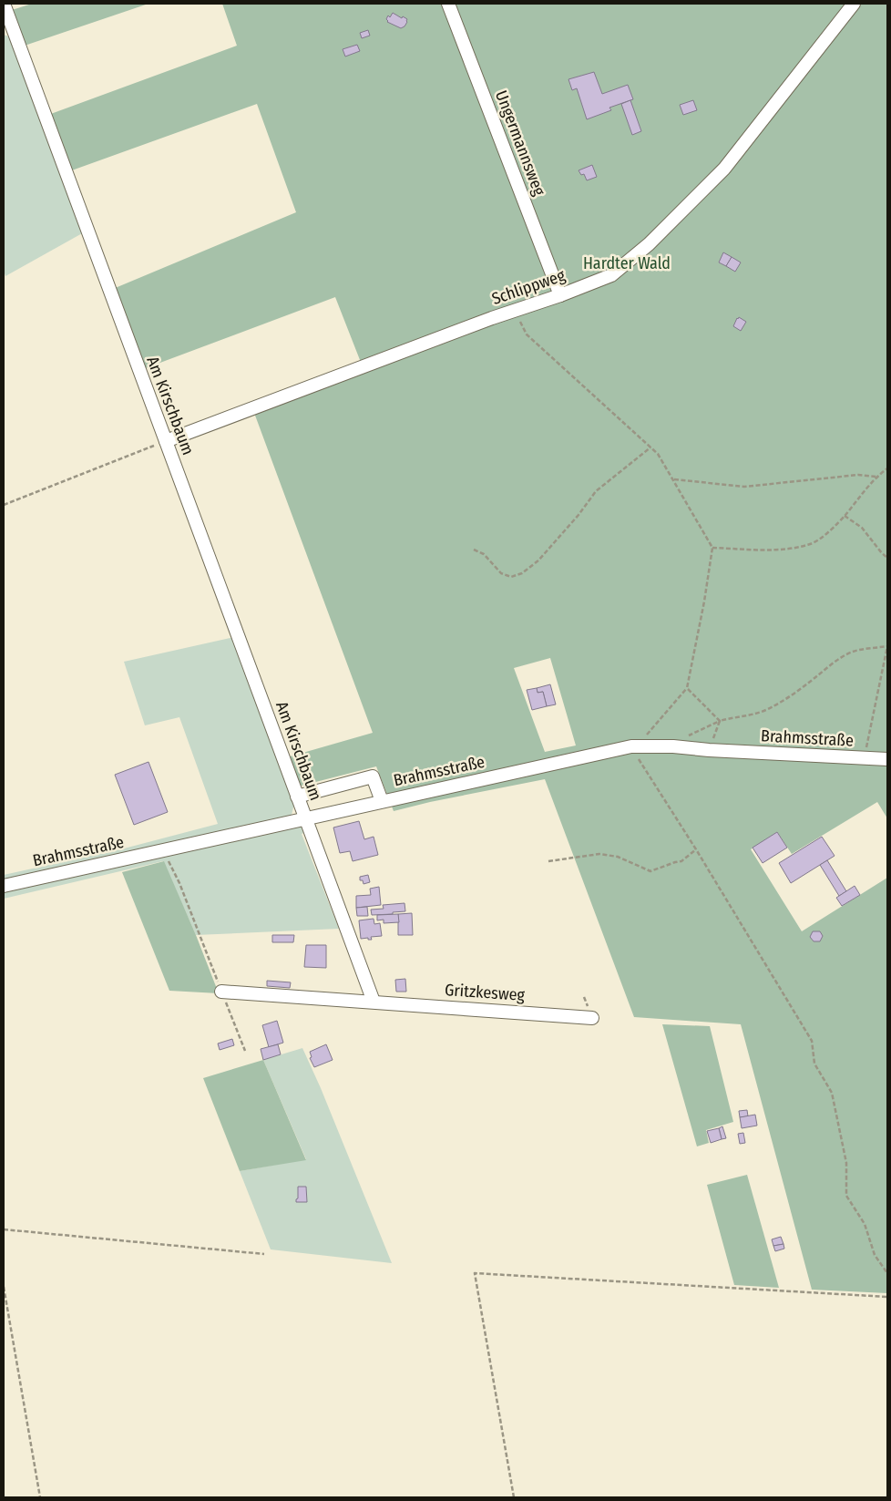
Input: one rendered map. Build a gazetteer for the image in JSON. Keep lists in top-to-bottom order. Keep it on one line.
{"streets":{"street":["Ungermannsweg","Schlippweg","Am Kirschbaum","Brahmsstraße","Gritzkesweg"]},"crossings":[["Ungermannsweg","Schlippweg"],["Schlippweg","Am Kirschbaum"],["Am Kirschbaum","Brahmsstraße"]],"parks":["Hardter Wald"]}
